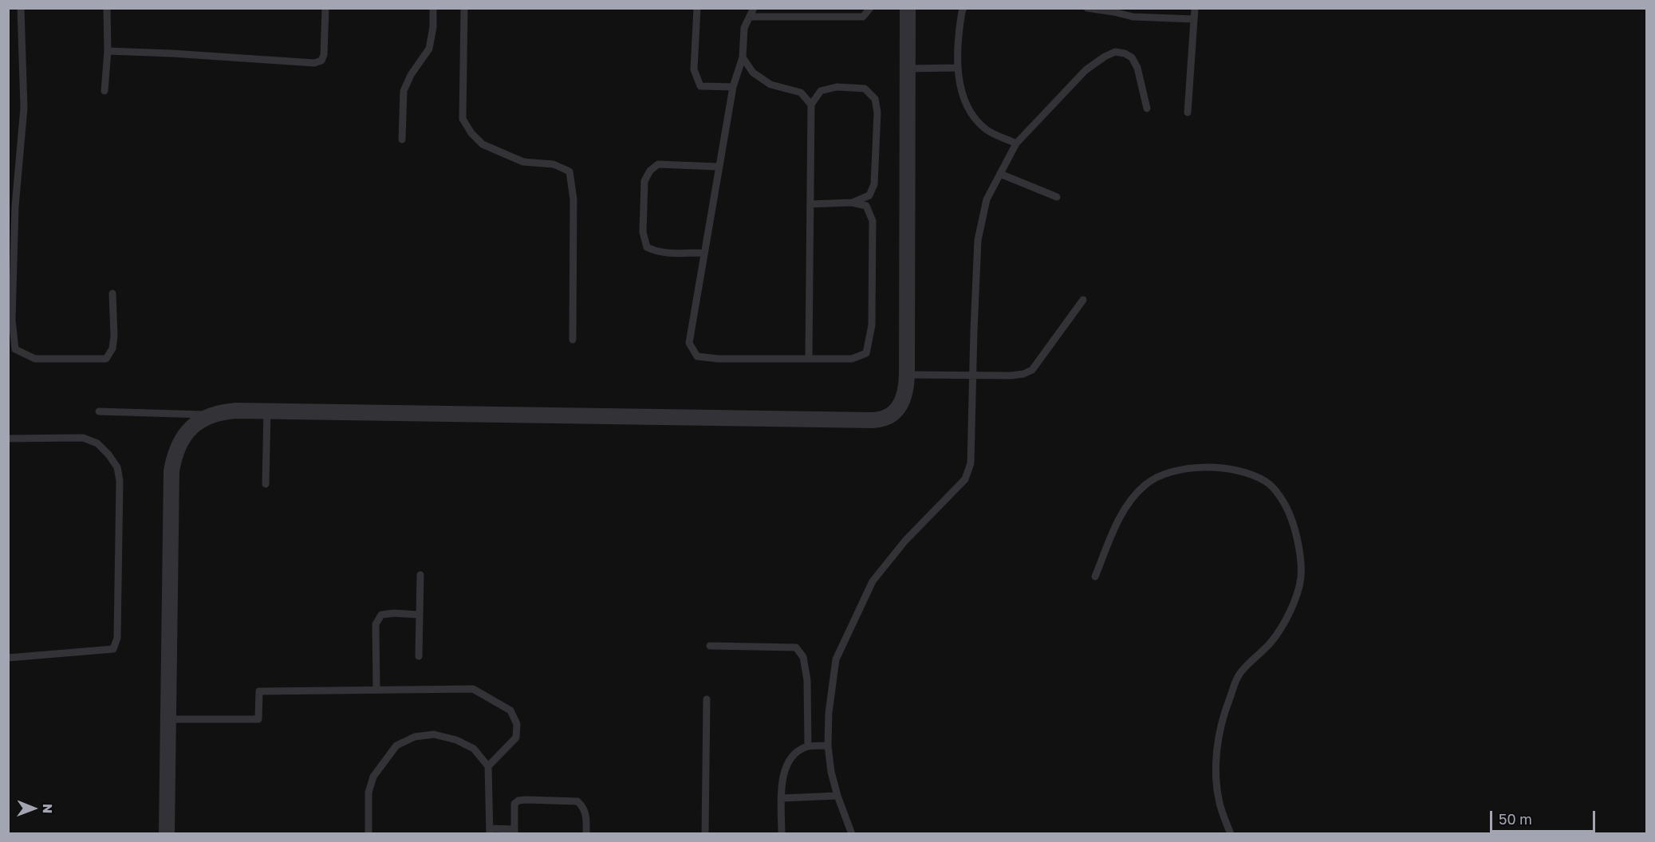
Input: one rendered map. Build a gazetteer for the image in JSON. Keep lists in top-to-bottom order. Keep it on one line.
{"scale_bar":"50 m","north":"right"}
